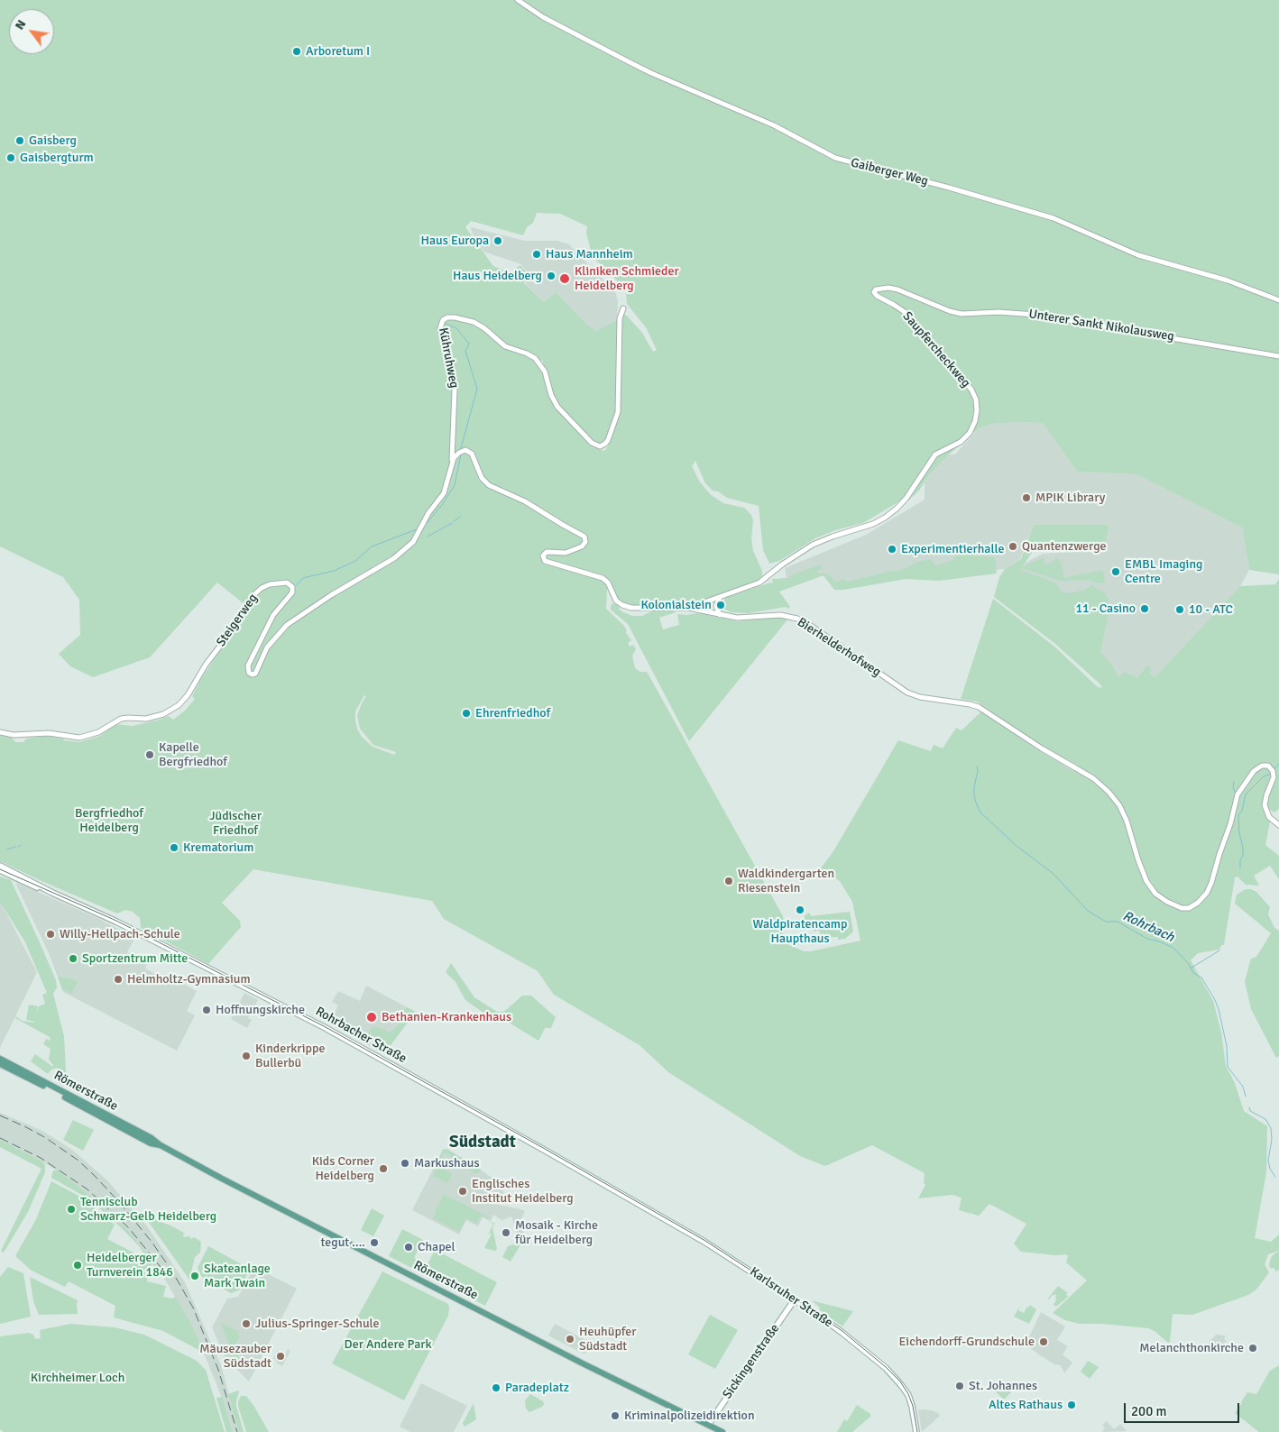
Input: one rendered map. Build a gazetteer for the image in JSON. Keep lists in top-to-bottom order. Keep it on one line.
{"streets":{"main road":["Rohrbacher Straße","Römerstraße","Karlsruher Straße","Sickingenstraße"],"street":["Gaiberger Weg","Unterer Sankt Nikolausweg","Saupfercheckweg","Kühruhweg","Steigerweg","Bierhelderhofweg"]},"crossings":[["Unterer Sankt Nikolausweg","Saupfercheckweg"],["Saupfercheckweg","Bierhelderhofweg"],["Kühruhweg","Steigerweg"],["Kühruhweg","Bierhelderhofweg"],["Steigerweg","Bierhelderhofweg"],["Rohrbacher Straße","Karlsruher Straße"],["Römerstraße","Sickingenstraße"],["Karlsruher Straße","Sickingenstraße"]],"districts":["Südstadt"],"water":["Rohrbach"],"parks":["Bergfriedhof Heidelberg","Jüdischer Friedhof","Der Andere Park","Kirchheimer Loch"],"places":["Arboretum I","Gaisberg","Gaisbergturm","Haus Europa","Haus Mannheim","Haus Heidelberg","Kliniken Schmieder Heidelberg","MPIK Library","Quantenzwerge","Experimentierhalle","EMBL Imaging Centre","Kolonialstein","11 - Casino","10 - ATC","Ehrenfriedhof","Kapelle Bergfriedhof","Krematorium","Waldkindergarten Riesenstein","Waldpiratencamp Haupthaus","Willy-Hellpach-Schule","Sportzentrum Mitte","Helmholtz-Gymnasium","Hoffnungskirche","Bethanien-Krankenhaus","Kinderkrippe Bullerbü","Markushaus","Kids Corner Heidelberg","Englisches Institut Heidelberg","Tennisclub Schwarz-Gelb Heidelberg","Mosaik - Kirche für Heidelberg","tegut ....","Chapel","Heidelberger Turnverein 1846","Skateanlage Mark Twain","Julius-Springer-Schule","Heuhüpfer Südstadt","Eichendorff-Grundschule","Melanchthonkirche","Mäusezauber Südstadt","St. Johannes","Paradeplatz","Altes Rathaus","Kriminalpolizeidirektion"],"scale_bar":"200 m","north":"top left"}
